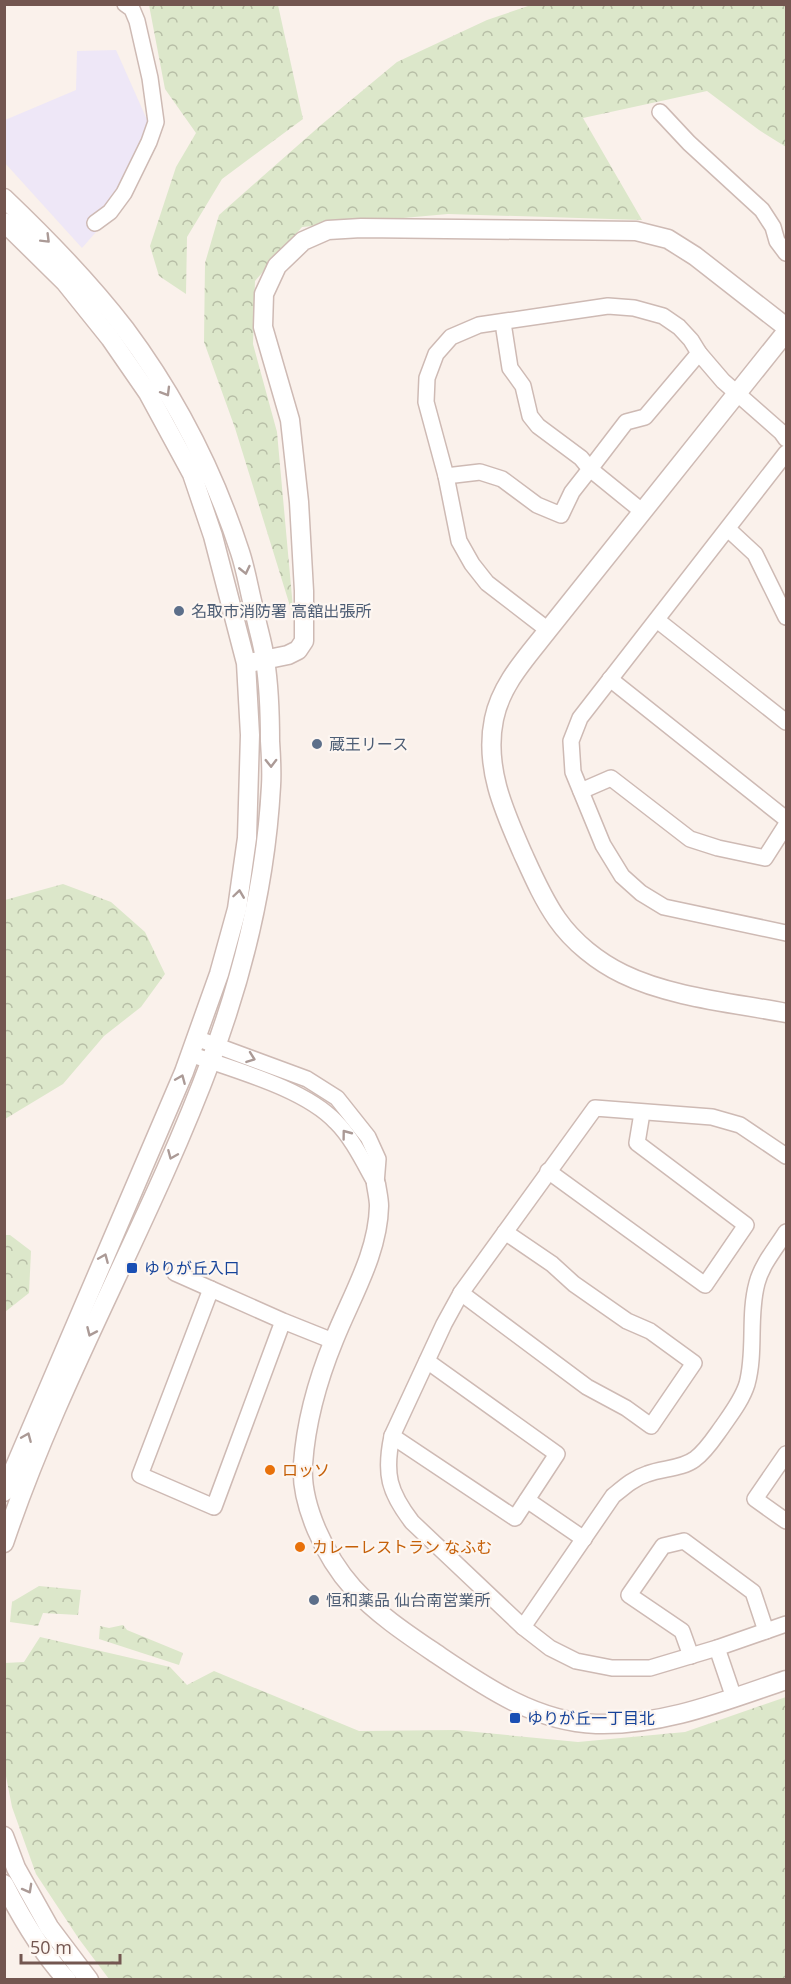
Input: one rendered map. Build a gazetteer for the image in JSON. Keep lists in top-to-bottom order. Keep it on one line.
{"places":{"other":["名取市消防署 高舘出張所","蔵王リース","ロッソ","カレーレストラン なふむ","恒和薬品 仙台南営業所"],"transit":["ゆりが丘入口","ゆりが丘一丁目北"]},"scale_bar":"50 m"}
